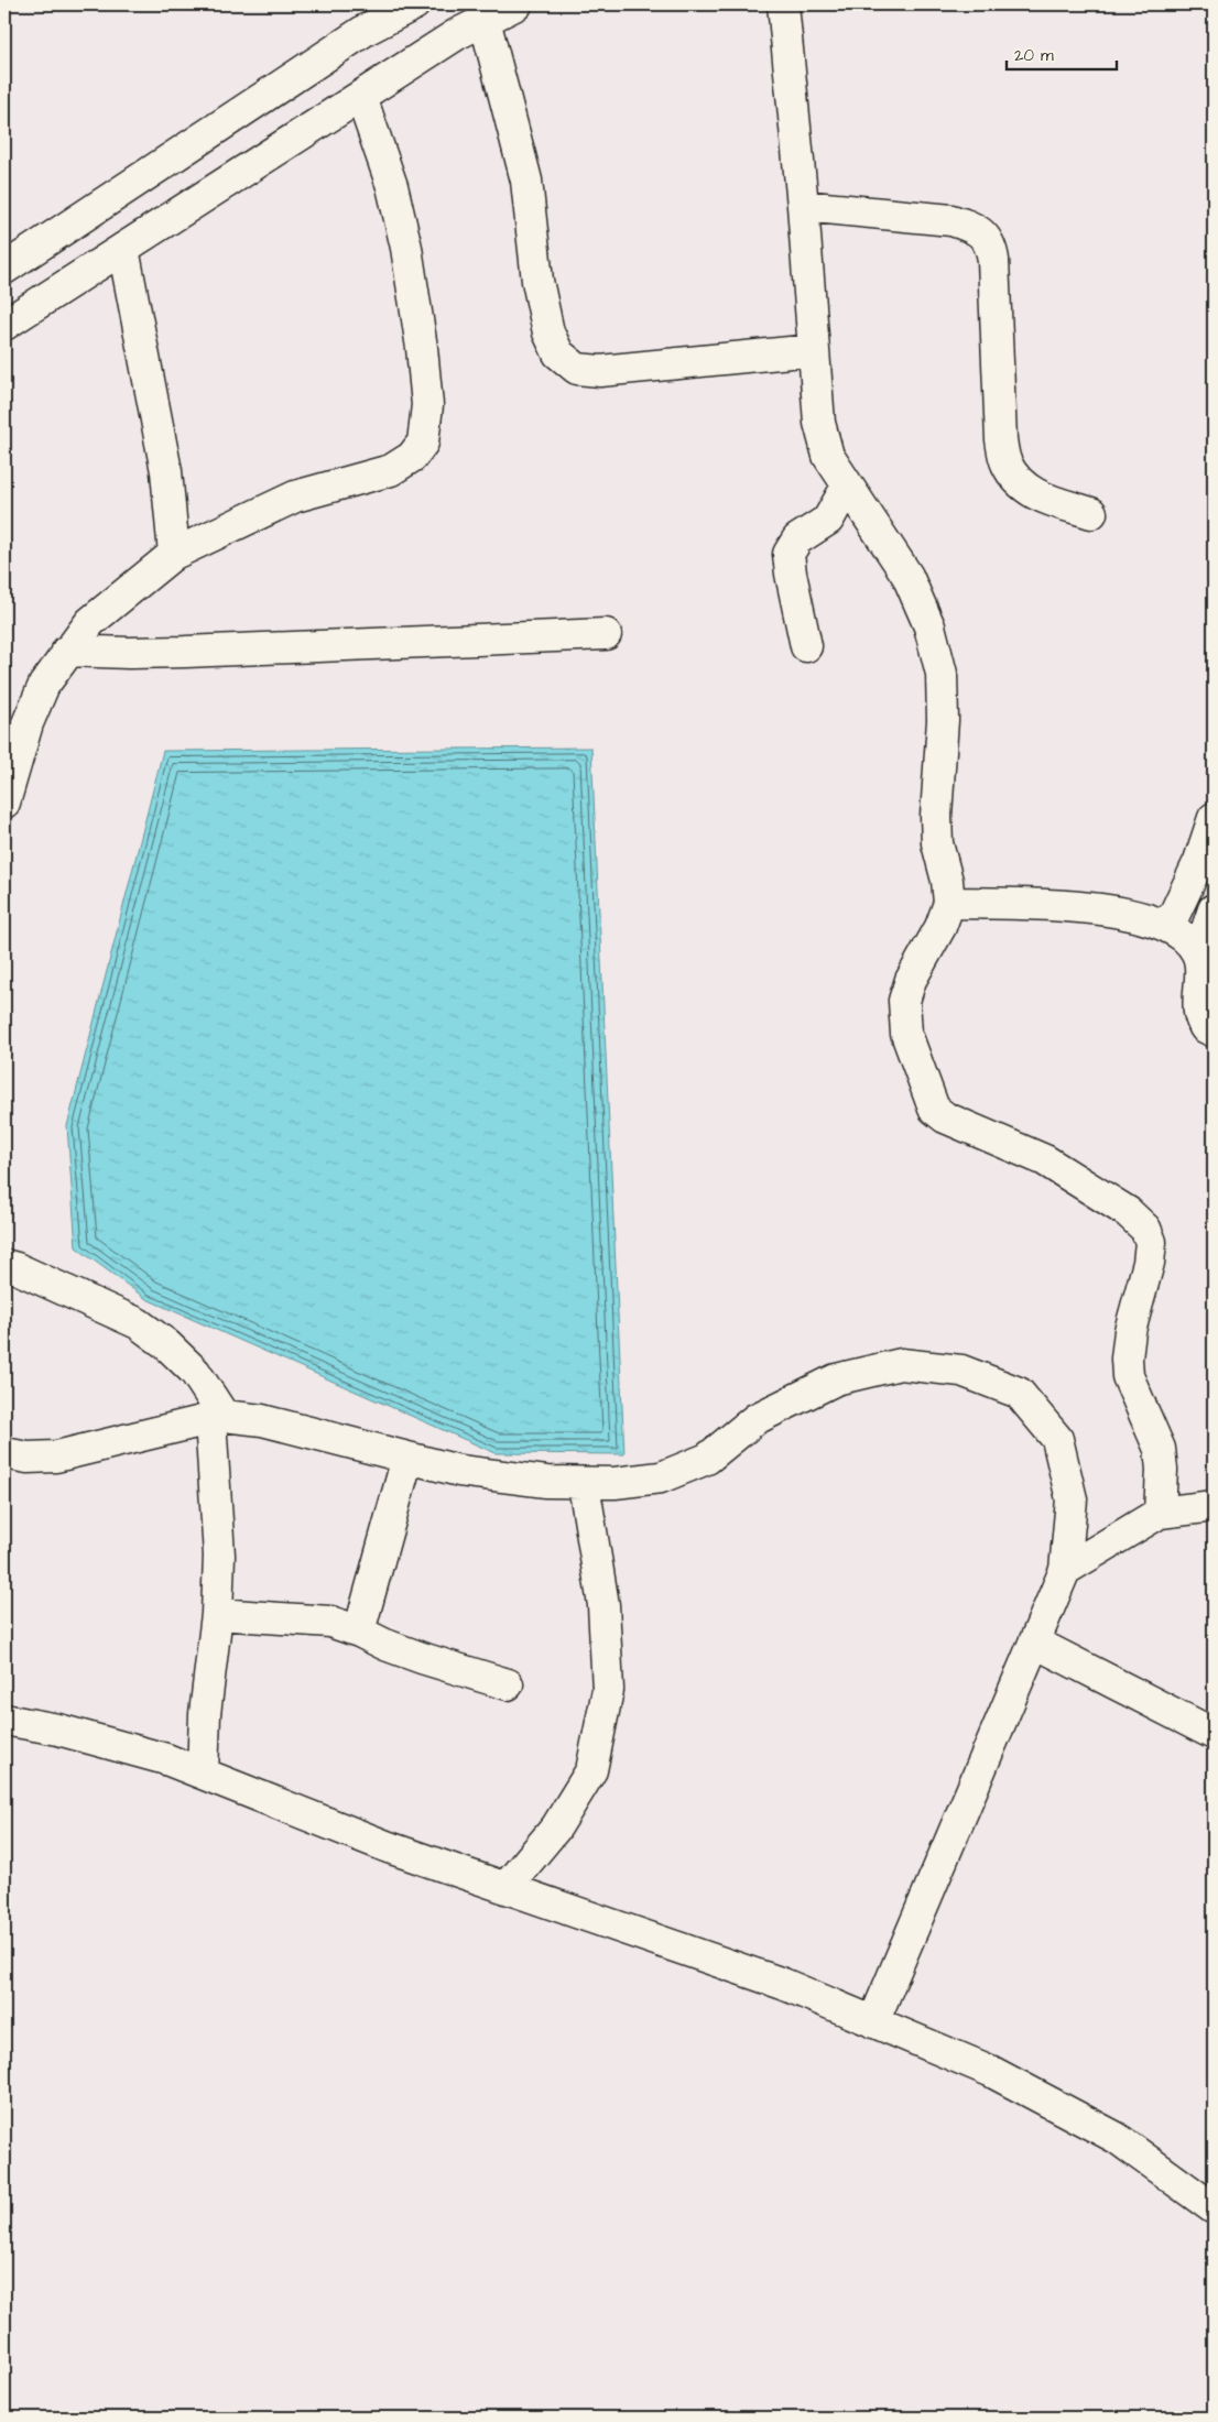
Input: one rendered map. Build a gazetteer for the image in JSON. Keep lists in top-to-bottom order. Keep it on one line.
{"scale_bar":"20 m"}
